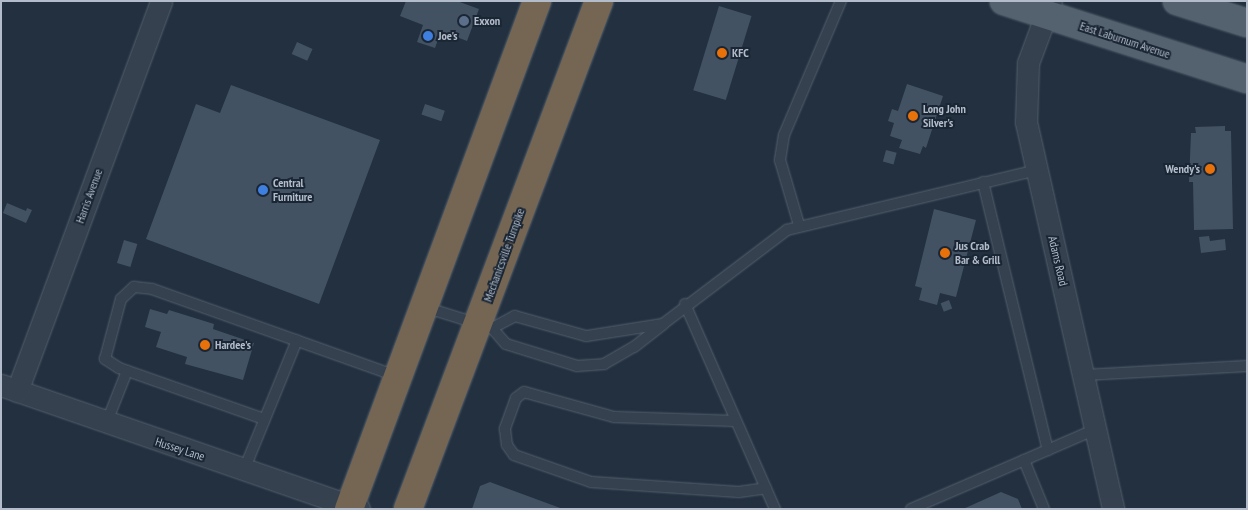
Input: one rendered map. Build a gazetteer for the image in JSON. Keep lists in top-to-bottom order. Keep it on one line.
{"streets":{"highway":["Mechanicsville Turnpike"],"main road":["East Laburnum Avenue"],"street":["Harris Avenue","Adams Road","Hussey Lane"]},"crossings":[["East Laburnum Avenue","Adams Road"],["Harris Avenue","Hussey Lane"]],"places":["Exxon","Joe's","KFC","Long John Silver's","Wendy's","Central Furniture","Jus Crab Bar & Grill","Hardee's"]}
